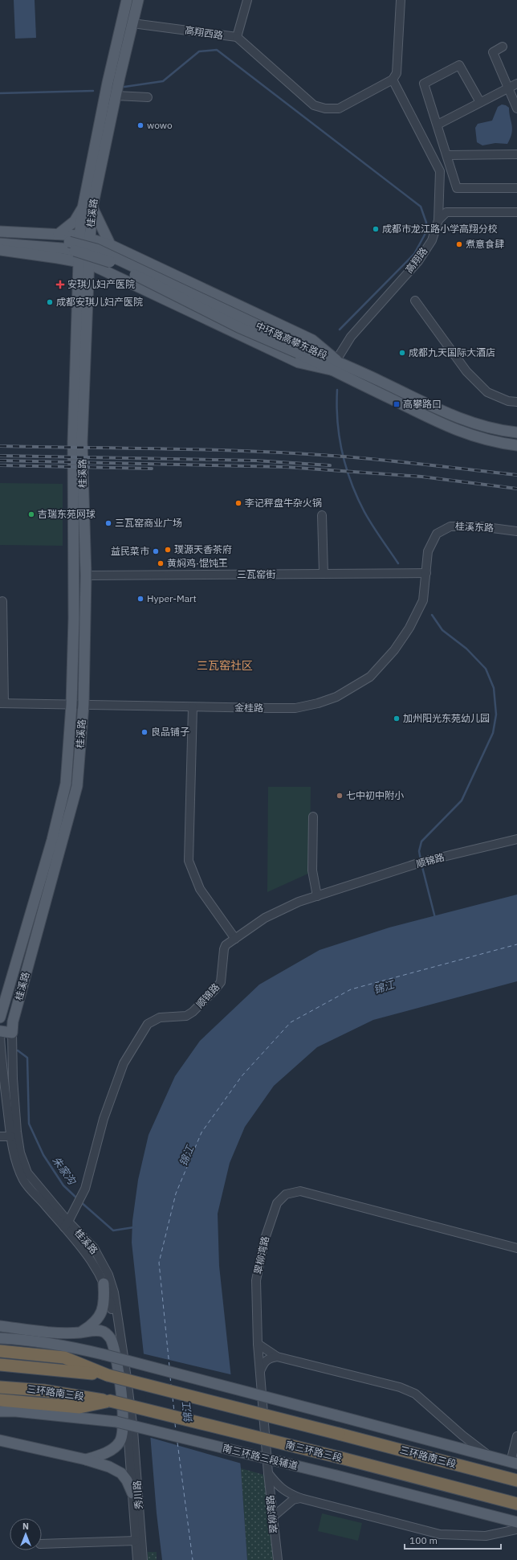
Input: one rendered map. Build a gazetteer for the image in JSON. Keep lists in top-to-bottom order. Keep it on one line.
{"streets":{"highway":["三环路南三段","南三环路三段"],"main road":["桂溪路","中环路高攀东路段","南三环路三段辅道"],"street":["高翔西路","高翔路","桂溪东路","三瓦窑街","金桂路","顺锦路","翠柳湾路","秀川路"]},"crossings":[["高翔西路","桂溪路"],["桂溪路","三瓦窑街"],["桂溪路","金桂路"],["桂溪路","顺锦路"],["桂溪路","秀川路"],["高翔路","中环路高攀东路段"],["桂溪东路","三瓦窑街"],["桂溪东路","金桂路"],["三瓦窑街","金桂路"],["三环路南三段","南三环路三段"]],"districts":["三瓦窑社区"],"water":["锦江","朱家沟"],"places":{"other":["wowo","成都市龙江路小学高翔分校","煮意食肆","成都安琪儿妇产医院","成都九天国际大酒店","李记秤盘牛杂火锅","吉瑞东苑网球","三瓦窑商业广场","璞源天香茶府","益民菜市","黄焖鸡·馄饨王","Hyper-Mart","加州阳光东苑幼儿园","良品铺子","七中初中附小"],"health":["安琪儿妇产医院"],"transit":["高攀路口"]},"scale_bar":"100 m","north":"top"}
